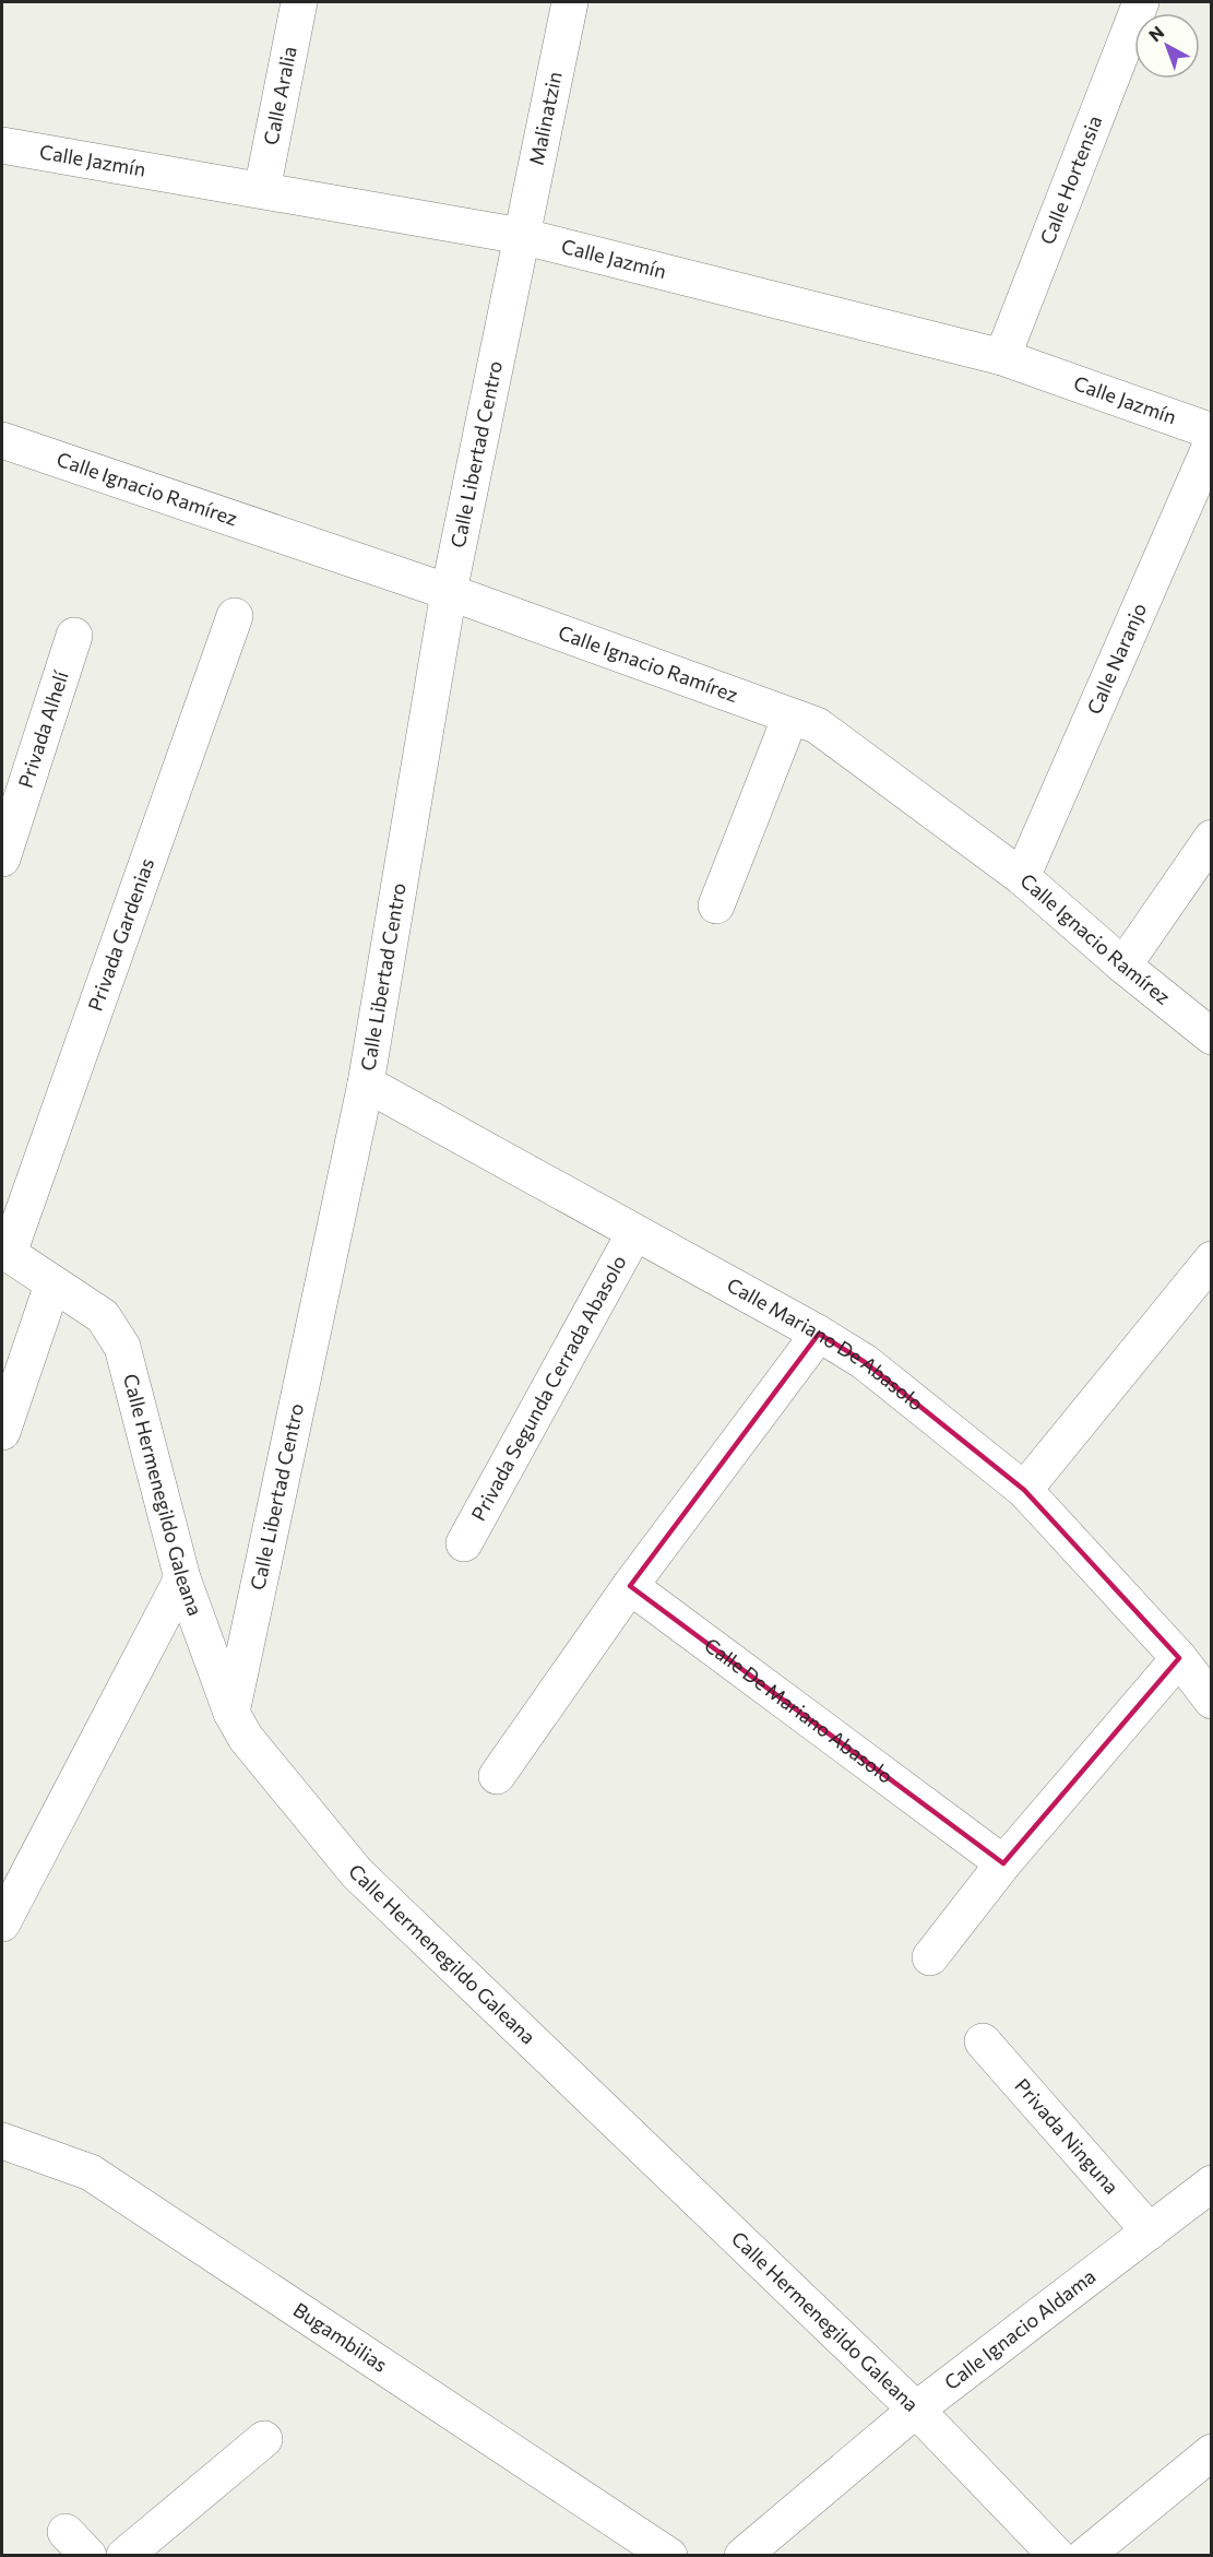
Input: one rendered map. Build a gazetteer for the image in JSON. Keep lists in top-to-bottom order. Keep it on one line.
{"streets":{"street":["Calle Aralia","Malinatzin","Calle Jazmín","Calle Hortensia","Calle Libertad Centro","Calle Ignacio Ramírez","Calle Naranjo","Privada Alhelí","Privada Gardenias","Calle Mariano De Abasolo","Privada Segunda Cerrada Abasolo","Calle Hermenegildo Galeana","Calle De Mariano Abasolo","Privada Ninguna","Calle Ignacio Aldama","Bugambilias"]},"crossings":[["Calle Aralia","Calle Jazmín"],["Malinatzin","Calle Jazmín"],["Malinatzin","Calle Libertad Centro"],["Calle Jazmín","Calle Hortensia"],["Calle Jazmín","Calle Libertad Centro"],["Calle Libertad Centro","Calle Ignacio Ramírez"],["Calle Libertad Centro","Calle Mariano De Abasolo"],["Calle Libertad Centro","Calle Hermenegildo Galeana"],["Calle Ignacio Ramírez","Calle Naranjo"],["Privada Gardenias","Calle Hermenegildo Galeana"],["Calle Mariano De Abasolo","Privada Segunda Cerrada Abasolo"],["Calle Hermenegildo Galeana","Calle Ignacio Aldama"],["Privada Ninguna","Calle Ignacio Aldama"]],"north":"top left"}
